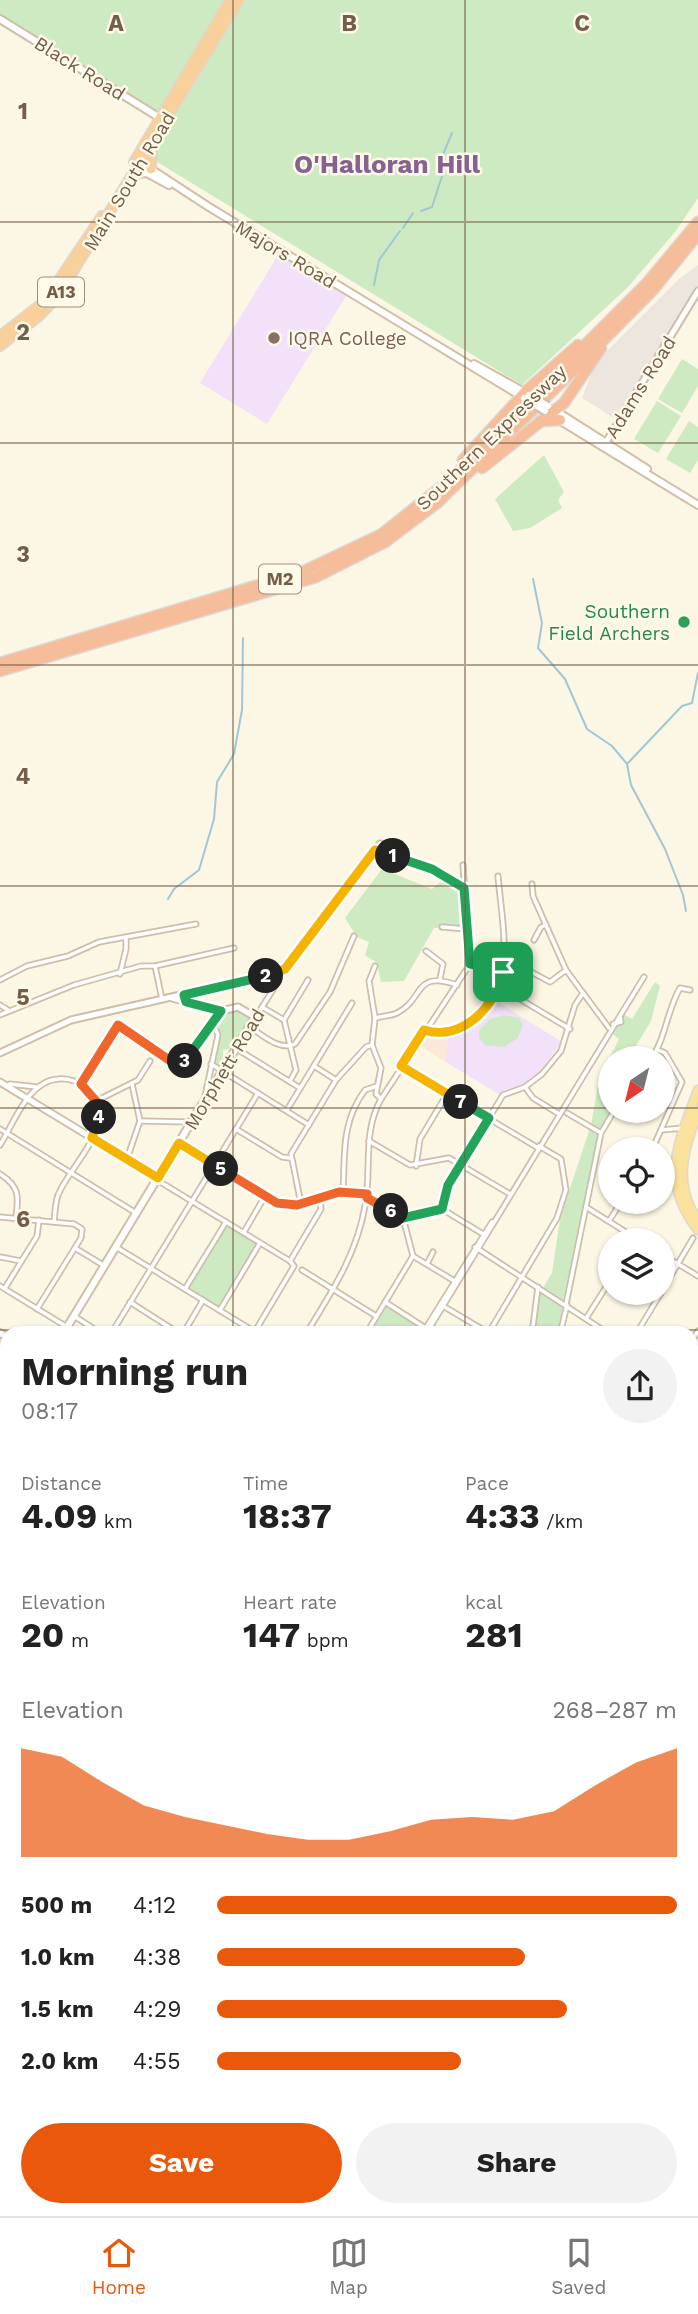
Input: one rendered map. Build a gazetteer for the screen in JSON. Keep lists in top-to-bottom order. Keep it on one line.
{"streets":{"highway":["Main South Road","A13","Southern Expressway","M2"],"main road":["Black Road","Majors Road","Morphett Road"],"street":["Adams Road"]},"crossings":[["Black Road","Main South Road"],["Black Road","A13"],["Main South Road","Majors Road"],["Main South Road","A13"],["Majors Road","A13"],["Majors Road","Adams Road"]],"districts":["O'Halloran Hill"],"places":["IQRA College","Southern Field Archers"],"north":"bottom left","page":{"pins":["1","2","3","7","4","5","6"],"heading":["Morning run","08:17"],"stats":[["Distance","4.09 km"],["Time","18:37"],["Pace","4:33 /km"],["Elevation","20 m"],["Heart rate","147 bpm"],["kcal","281"]],"chart":["Elevation","268–287 m"],"list":[{"name":"500 m","note":"4:12"},{"name":"1.0 km","note":"4:38"},{"name":"1.5 km","note":"4:29"},{"name":"2.0 km","note":"4:55"}],"buttons":["Save","Share"],"tabs":["Home","Map","Saved"]},"grid":{"columns":["A","B","C"],"rows":["1","2","3","4","5","6"]}}
